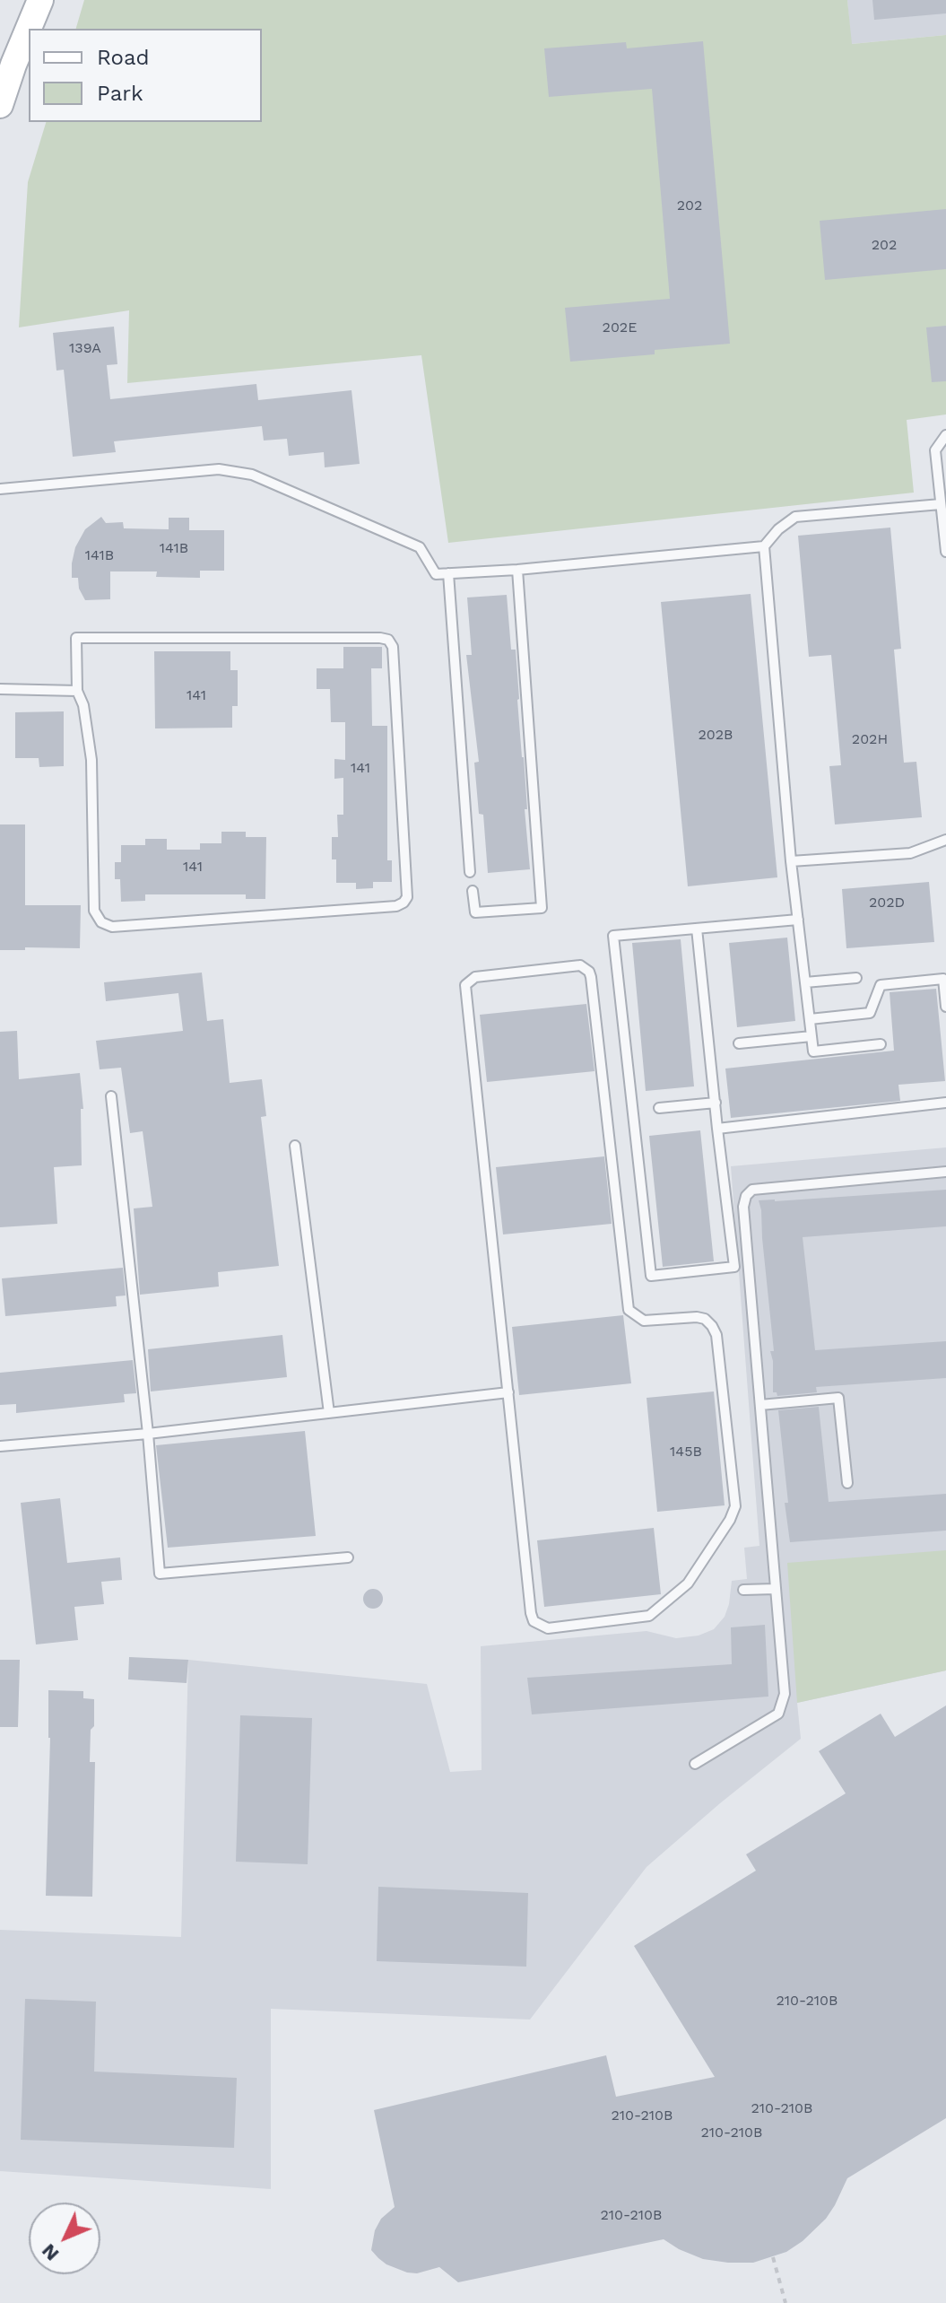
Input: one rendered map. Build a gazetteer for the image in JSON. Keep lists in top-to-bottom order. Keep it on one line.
{"house_numbers":["202","202","202E","139A","141B","141B","141","202B","202H","141","141","202D","145B","210-210B","210-210B","210-210B","210-210B","210-210B"],"legend":["Road","Park"],"north":"bottom left"}
